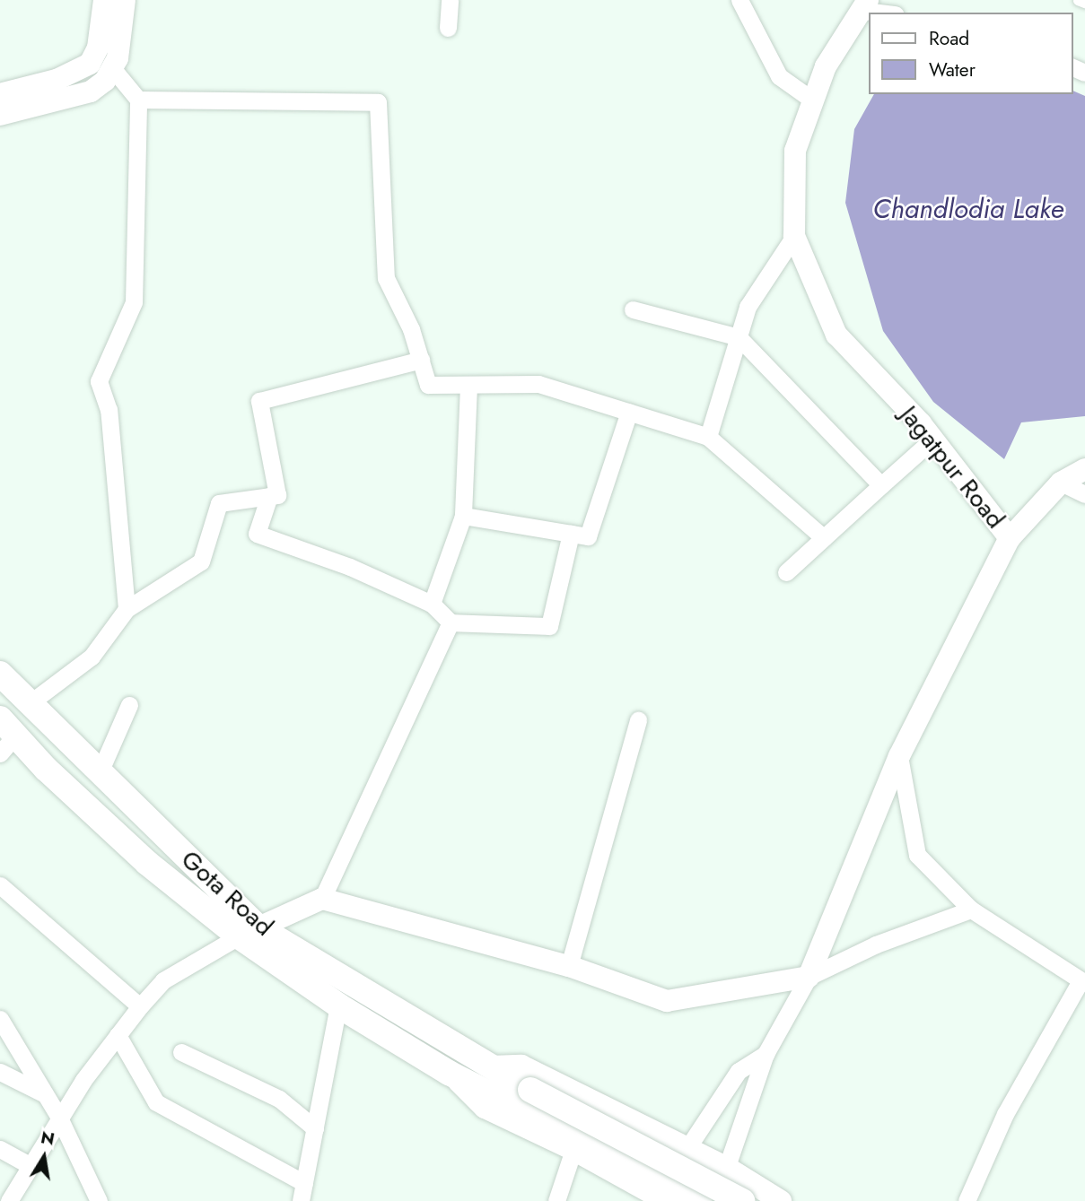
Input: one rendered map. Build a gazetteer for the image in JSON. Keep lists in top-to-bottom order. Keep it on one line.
{"streets":{"main road":["Gota Road"],"street":["Jagatpur Road"]},"water":["Chandlodia Lake"],"legend":["Road","Water"],"north":"top"}
